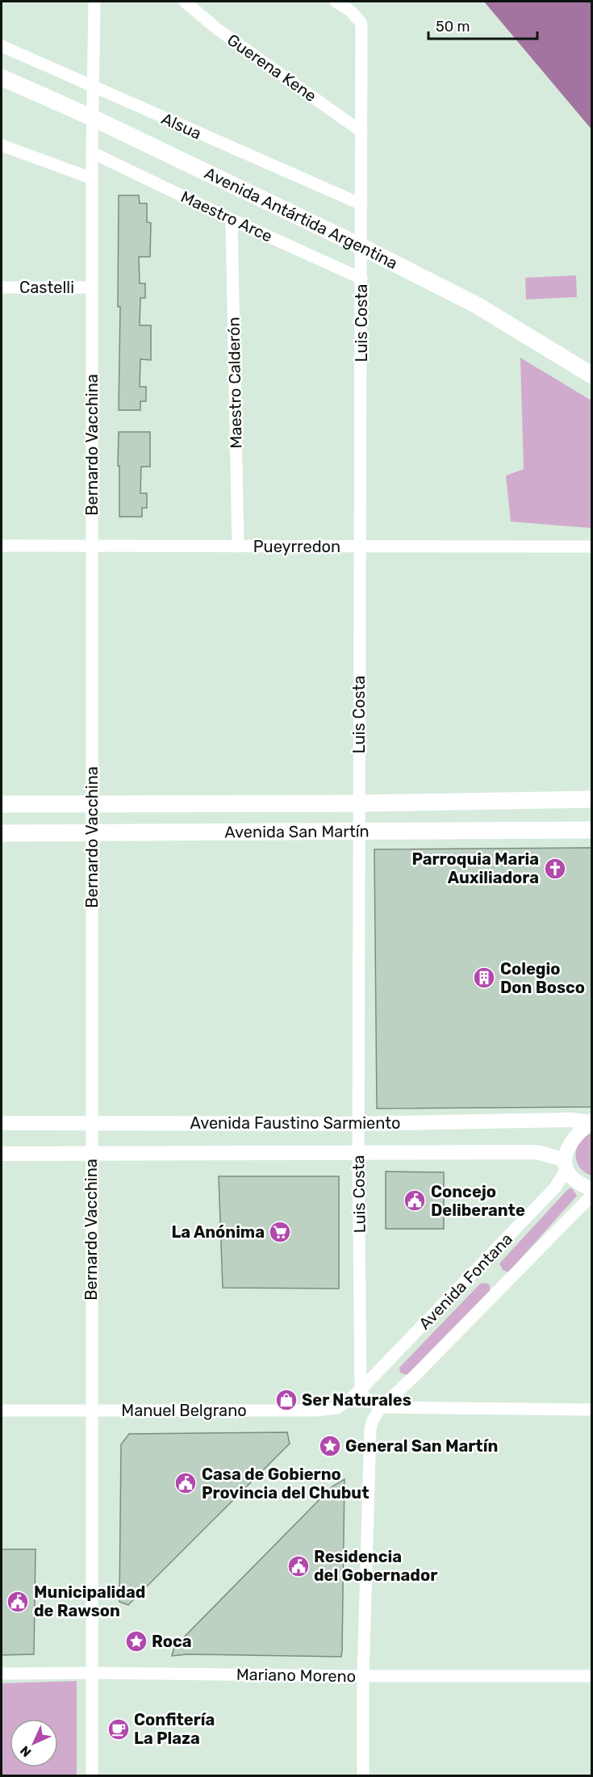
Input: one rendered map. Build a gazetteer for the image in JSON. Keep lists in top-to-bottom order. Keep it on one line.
{"streets":{"main road":["Avenida Antártida Argentina","Avenida San Martín"],"street":["Guerena Kene","Alsua","Maestro Arce","Castelli","Luis Costa","Maestro Calderón","Bernardo Vacchina","Pueyrredon","Avenida Faustino Sarmiento","Avenida Fontana","Manuel Belgrano","Mariano Moreno"]},"crossings":[["Guerena Kene","Luis Costa"],["Alsua","Luis Costa"],["Alsua","Bernardo Vacchina"],["Maestro Arce","Luis Costa"],["Maestro Arce","Maestro Calderón"],["Maestro Arce","Bernardo Vacchina"],["Avenida Antártida Argentina","Luis Costa"],["Avenida Antártida Argentina","Bernardo Vacchina"],["Castelli","Bernardo Vacchina"],["Luis Costa","Pueyrredon"],["Luis Costa","Avenida San Martín"],["Luis Costa","Avenida Faustino Sarmiento"],["Luis Costa","Avenida Fontana"],["Luis Costa","Manuel Belgrano"],["Maestro Calderón","Pueyrredon"],["Bernardo Vacchina","Pueyrredon"],["Bernardo Vacchina","Avenida San Martín"],["Bernardo Vacchina","Avenida Faustino Sarmiento"],["Bernardo Vacchina","Manuel Belgrano"],["Bernardo Vacchina","Mariano Moreno"],["Avenida Faustino Sarmiento","Avenida Fontana"],["Avenida Fontana","Manuel Belgrano"]],"places":{"church":["Parroquia Maria Auxiliadora"],"building":["Colegio Don Bosco"],"public building":["Concejo Deliberante","Casa de Gobierno Provincia del Chubut","Residencia del Gobernador","Municipalidad de Rawson"],"supermarket":["La Anónima"],"shop":["Ser Naturales"],"place":["General San Martín","Roca"],"cafe":["Confitería La Plaza"]},"scale_bar":"50 m","north":"bottom left"}
